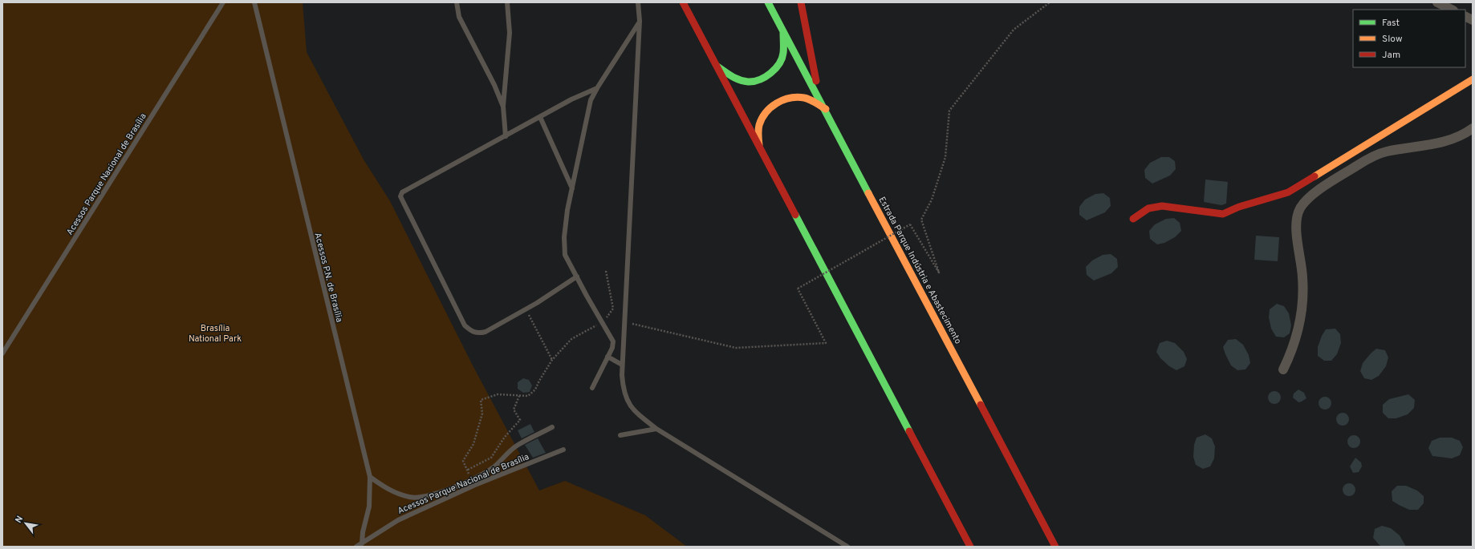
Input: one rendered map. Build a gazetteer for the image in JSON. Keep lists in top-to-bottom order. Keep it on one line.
{"streets":{"main road":["Estrada Parque Indústria e Abastecimento"],"lane":["Acessos Parque Nacional de Brasília","Acessos P.N. de Brasília"]},"crossings":[["Acessos Parque Nacional de Brasília","Acessos P.N. de Brasília"]],"parks":["Brasília National Park"],"legend":["Fast","Slow","Jam"],"north":"top left"}
